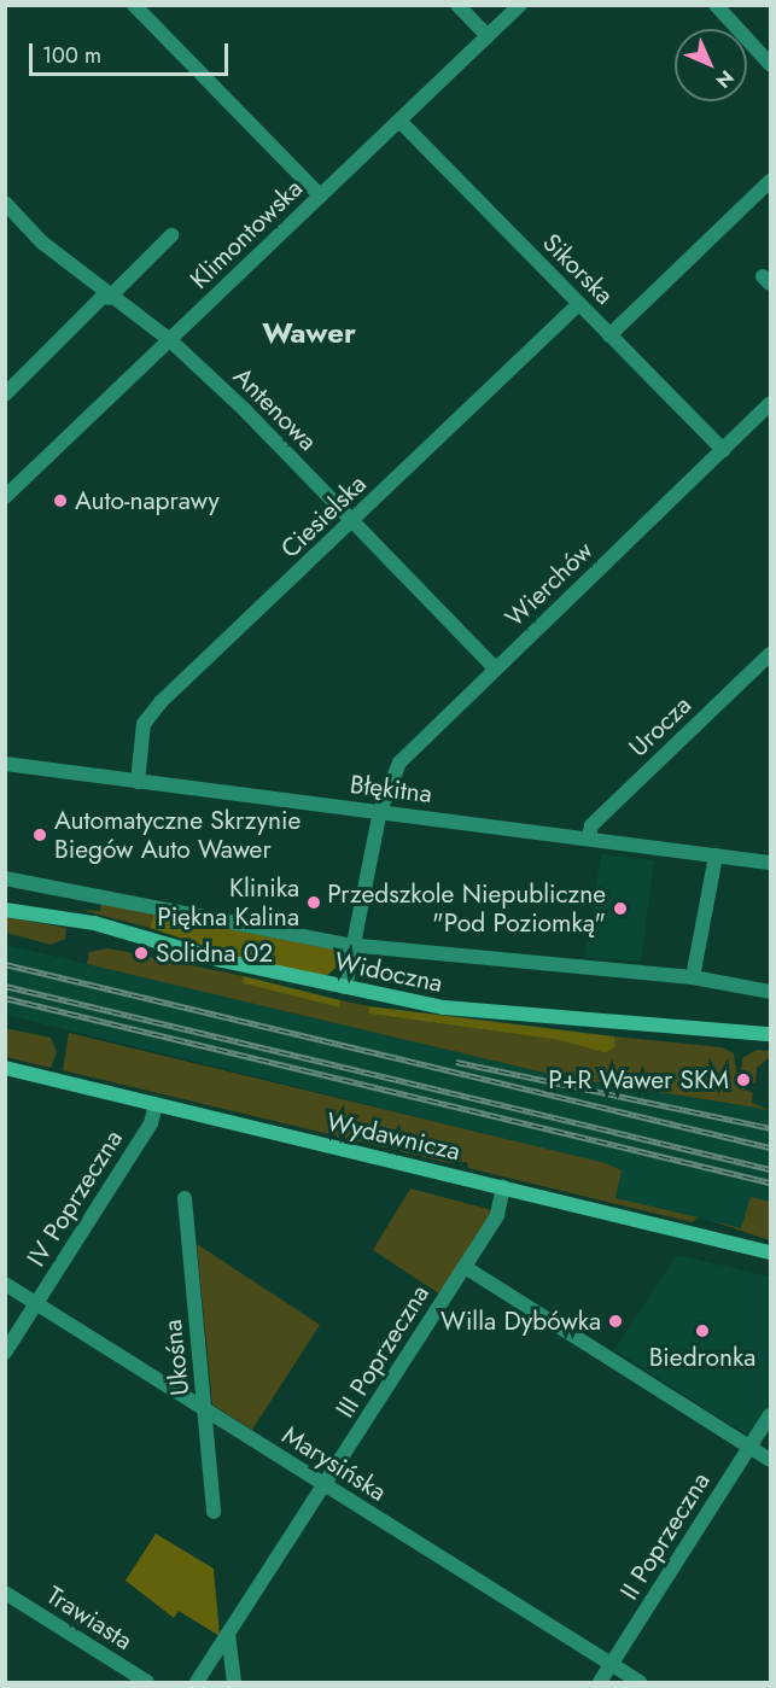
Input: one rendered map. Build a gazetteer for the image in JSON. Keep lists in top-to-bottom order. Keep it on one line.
{"streets":{"main road":["Widoczna","Wydawnicza"],"street":["Klimontowska","Sikorska","Antenowa","Ciesielska","Wierchów","Urocza","Błękitna","IV Poprzeczna","III Poprzeczna","Ukośna","Marysińska","II Poprzeczna","Trawiasta"]},"crossings":[["Klimontowska","Sikorska"],["Klimontowska","Antenowa"],["Sikorska","Ciesielska"],["Sikorska","Wierchów"],["Antenowa","Ciesielska"],["Antenowa","Wierchów"],["Ciesielska","Błękitna"],["Wierchów","Błękitna"],["Wierchów","Widoczna"],["Urocza","Błękitna"],["Wydawnicza","IV Poprzeczna"],["Wydawnicza","III Poprzeczna"],["IV Poprzeczna","Marysińska"],["III Poprzeczna","Marysińska"],["Ukośna","Marysińska"],["Marysińska","II Poprzeczna"]],"districts":["Wawer"],"places":["Auto-naprawy","Automatyczne Skrzynie Biegów Auto Wawer","Klinika Piękna Kalina","Przedszkole Niepubliczne \"Pod Poziomką\"","Solidna 02","P+R Wawer SKM","Willa Dybówka","Biedronka"],"scale_bar":"100 m","north":"bottom right"}
